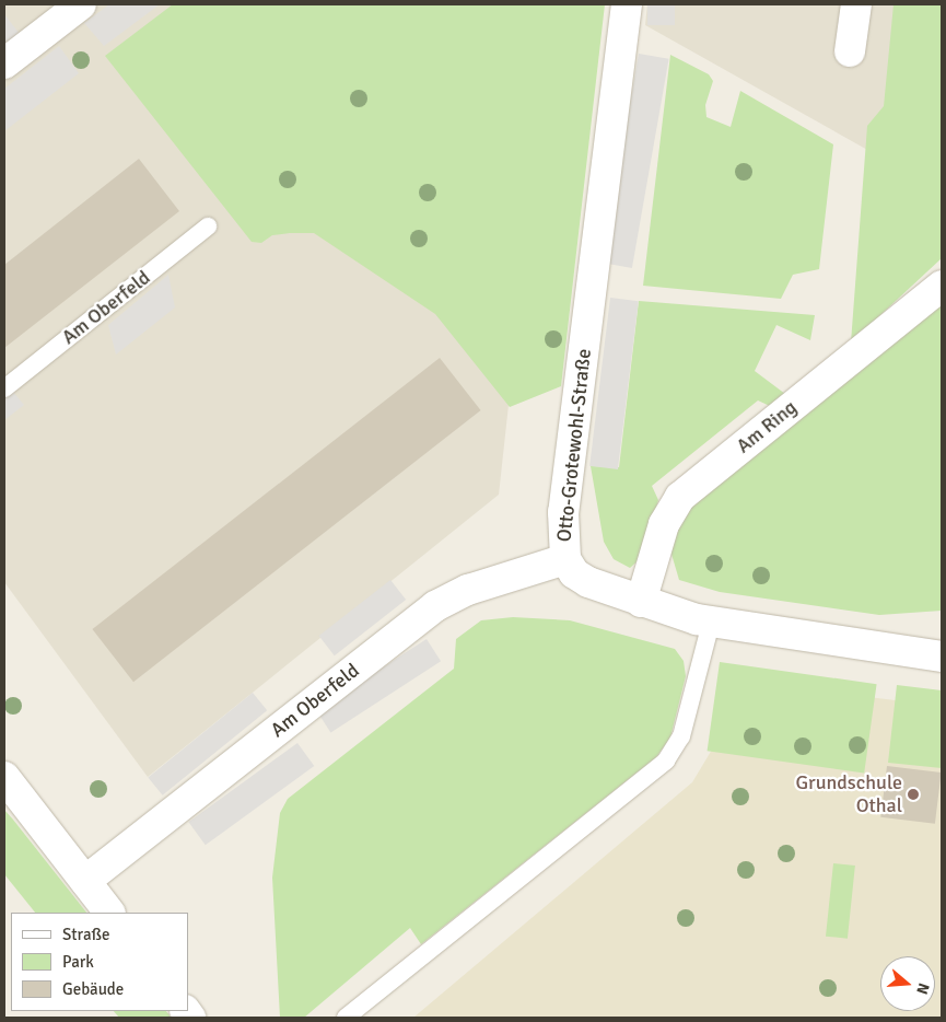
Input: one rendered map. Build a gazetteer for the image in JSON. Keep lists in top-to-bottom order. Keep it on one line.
{"streets":{"street":["Am Oberfeld","Am Ring","Otto-Grotewohl-Straße"]},"crossings":[["Am Oberfeld","Otto-Grotewohl-Straße"],["Am Ring","Otto-Grotewohl-Straße"]],"places":["Grundschule Othal"],"legend":["Straße","Park","Gebäude"],"north":"right"}
